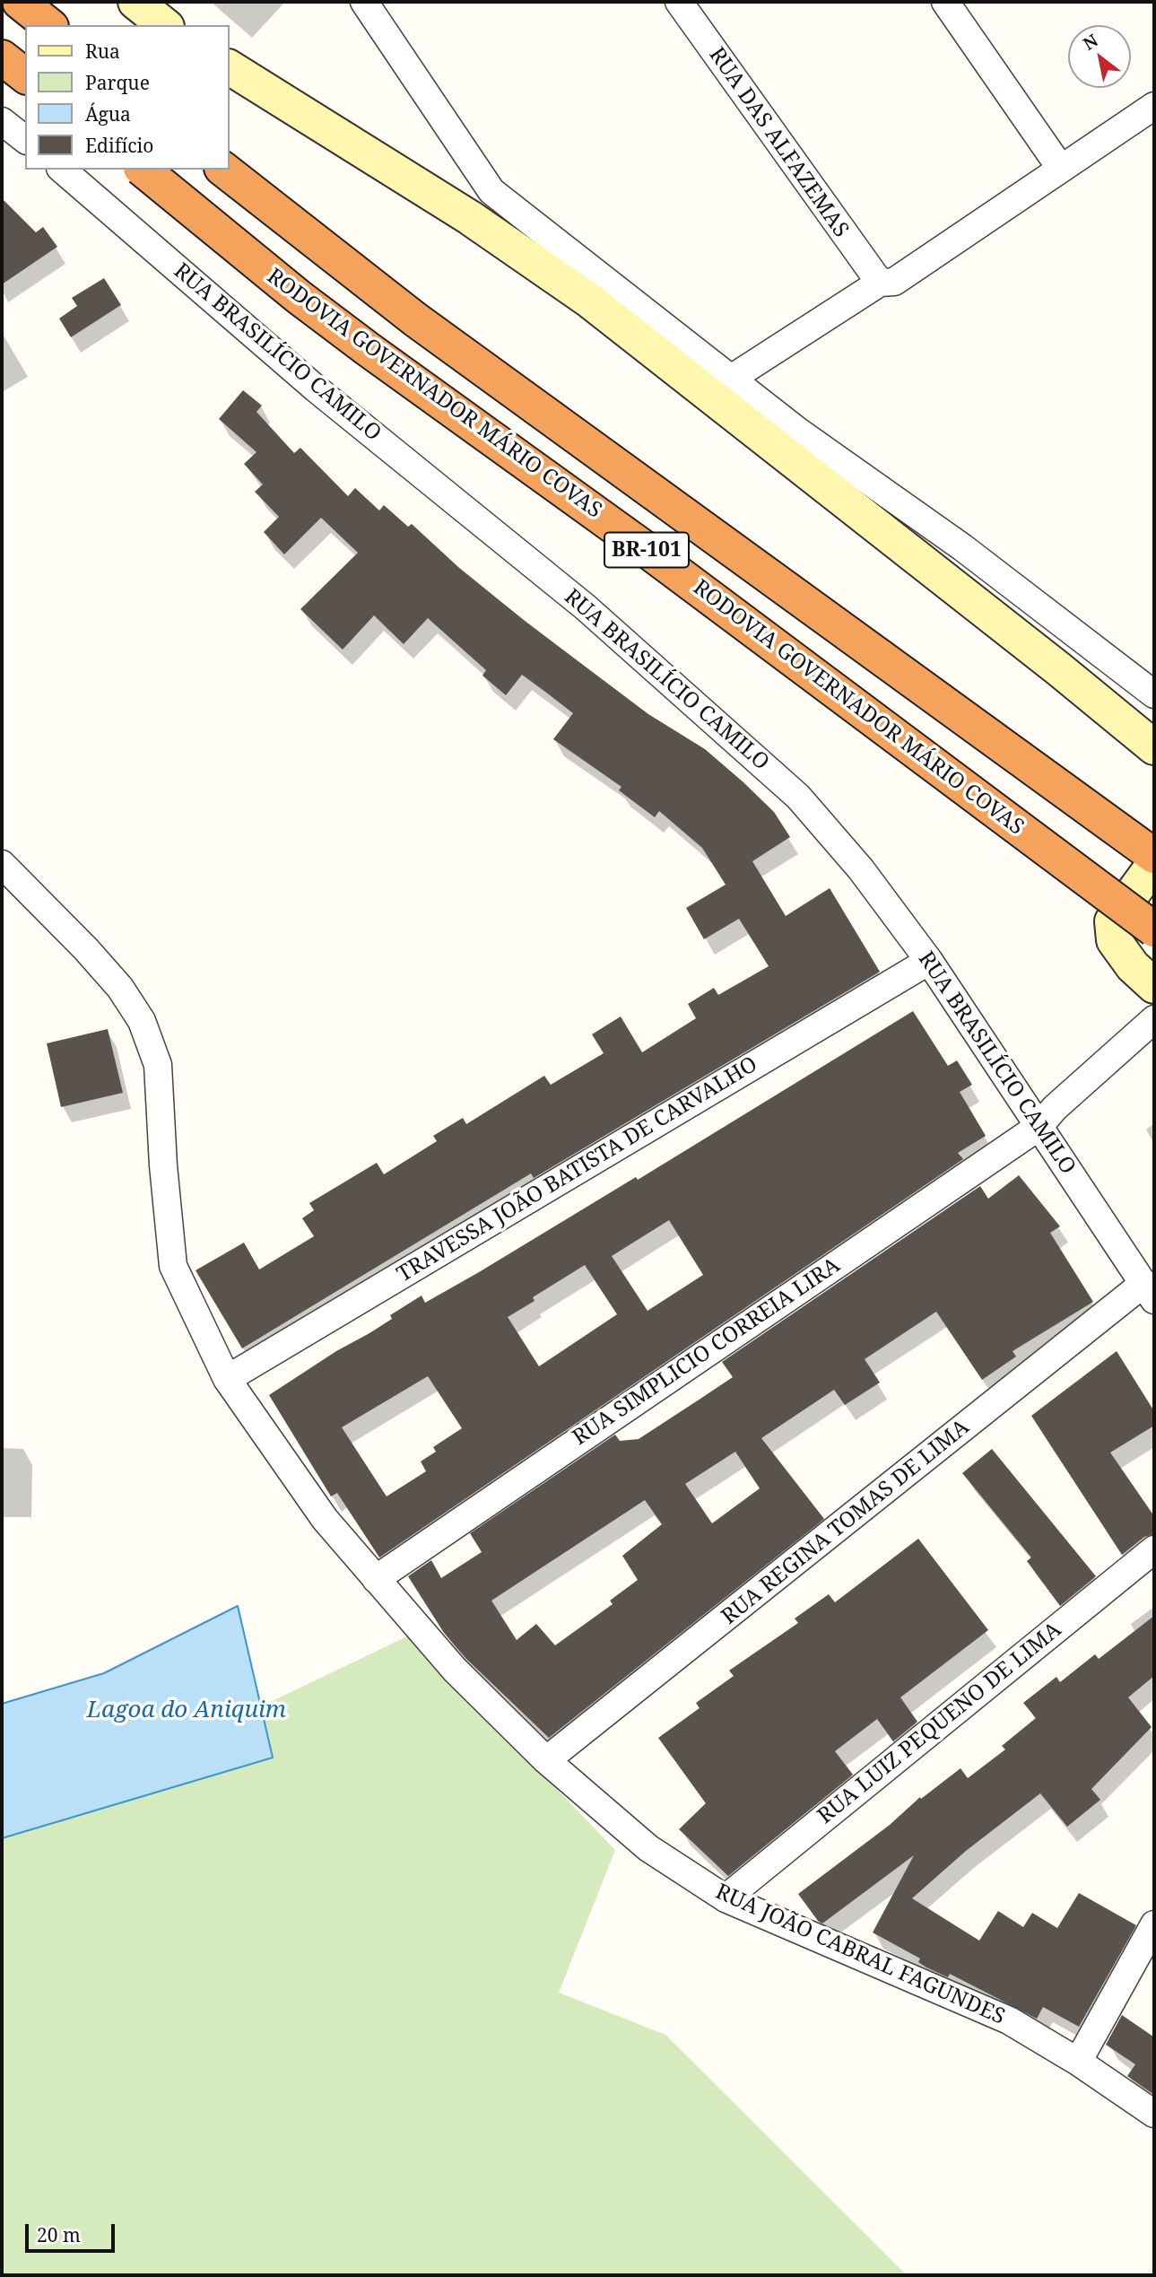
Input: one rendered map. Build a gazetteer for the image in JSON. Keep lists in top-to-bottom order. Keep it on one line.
{"streets":{"highway":["RODOVIA GOVERNADOR MÁRIO COVAS","BR-101"],"street":["RUA DAS ALFAZEMAS","RUA BRASILÍCIO CAMILO","TRAVESSA JOÃO BATISTA DE CARVALHO","RUA SIMPLICIO CORREIA LIRA","RUA REGINA TOMAS DE LIMA","RUA LUIZ PEQUENO DE LIMA","RUA JOÃO CABRAL FAGUNDES"]},"crossings":[["RUA BRASILÍCIO CAMILO","TRAVESSA JOÃO BATISTA DE CARVALHO"],["RUA BRASILÍCIO CAMILO","RUA SIMPLICIO CORREIA LIRA"],["RUA BRASILÍCIO CAMILO","RUA REGINA TOMAS DE LIMA"],["TRAVESSA JOÃO BATISTA DE CARVALHO","RUA JOÃO CABRAL FAGUNDES"],["RUA SIMPLICIO CORREIA LIRA","RUA JOÃO CABRAL FAGUNDES"],["RUA REGINA TOMAS DE LIMA","RUA JOÃO CABRAL FAGUNDES"],["RUA LUIZ PEQUENO DE LIMA","RUA JOÃO CABRAL FAGUNDES"]],"water":["Lagoa do Aniquim"],"legend":["Rua","Parque","Água","Edifício"],"scale_bar":"20 m","north":"top left"}
